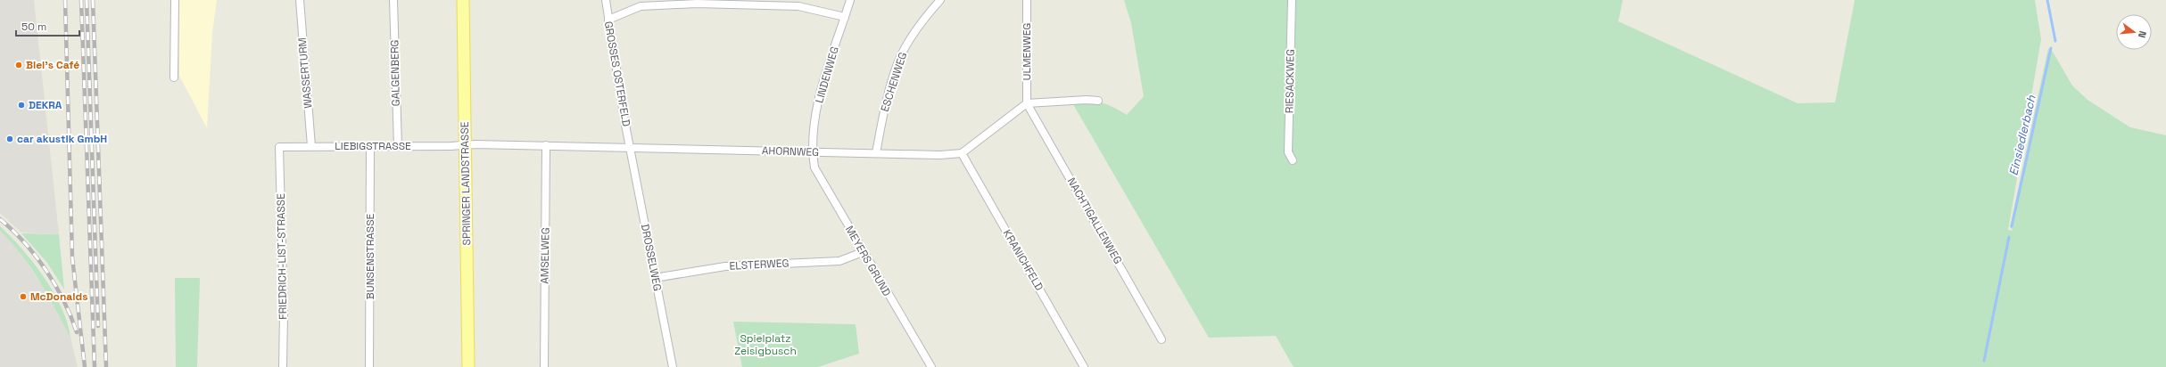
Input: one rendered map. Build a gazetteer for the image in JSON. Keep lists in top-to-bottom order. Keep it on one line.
{"streets":{"main road":["SPRINGER LANDSTRASSE"],"street":["ULMENWEG","WASSERTURM","GALGENBERG","GROSSES OSTERFELD","LINDENWEG","RIESACKWEG","ESCHENWEG","LIEBIGSTRASSE","AHORNWEG","NACHTIGALLENWEG","AMSELWEG","FRIEDRICH-LIST-STRASSE","BUNSENSTRASSE","DROSSELWEG","KRANICHFELD","MEYERS GRUND","ELSTERWEG"]},"crossings":[["ULMENWEG","NACHTIGALLENWEG"],["WASSERTURM","LIEBIGSTRASSE"],["GALGENBERG","LIEBIGSTRASSE"],["GROSSES OSTERFELD","AHORNWEG"],["GROSSES OSTERFELD","DROSSELWEG"],["LINDENWEG","AHORNWEG"],["LINDENWEG","MEYERS GRUND"],["ESCHENWEG","AHORNWEG"],["LIEBIGSTRASSE","AHORNWEG"],["LIEBIGSTRASSE","SPRINGER LANDSTRASSE"],["LIEBIGSTRASSE","FRIEDRICH-LIST-STRASSE"],["LIEBIGSTRASSE","BUNSENSTRASSE"],["AHORNWEG","SPRINGER LANDSTRASSE"],["AHORNWEG","AMSELWEG"],["AHORNWEG","DROSSELWEG"],["AHORNWEG","KRANICHFELD"],["AHORNWEG","MEYERS GRUND"],["DROSSELWEG","ELSTERWEG"],["MEYERS GRUND","ELSTERWEG"]],"water":["Einsiedlerbach"],"parks":["Spielplatz Zeisigbusch"],"places":["Biel's Café","DEKRA","car akustik GmbH","McDonalds"],"scale_bar":"50 m","north":"right"}
